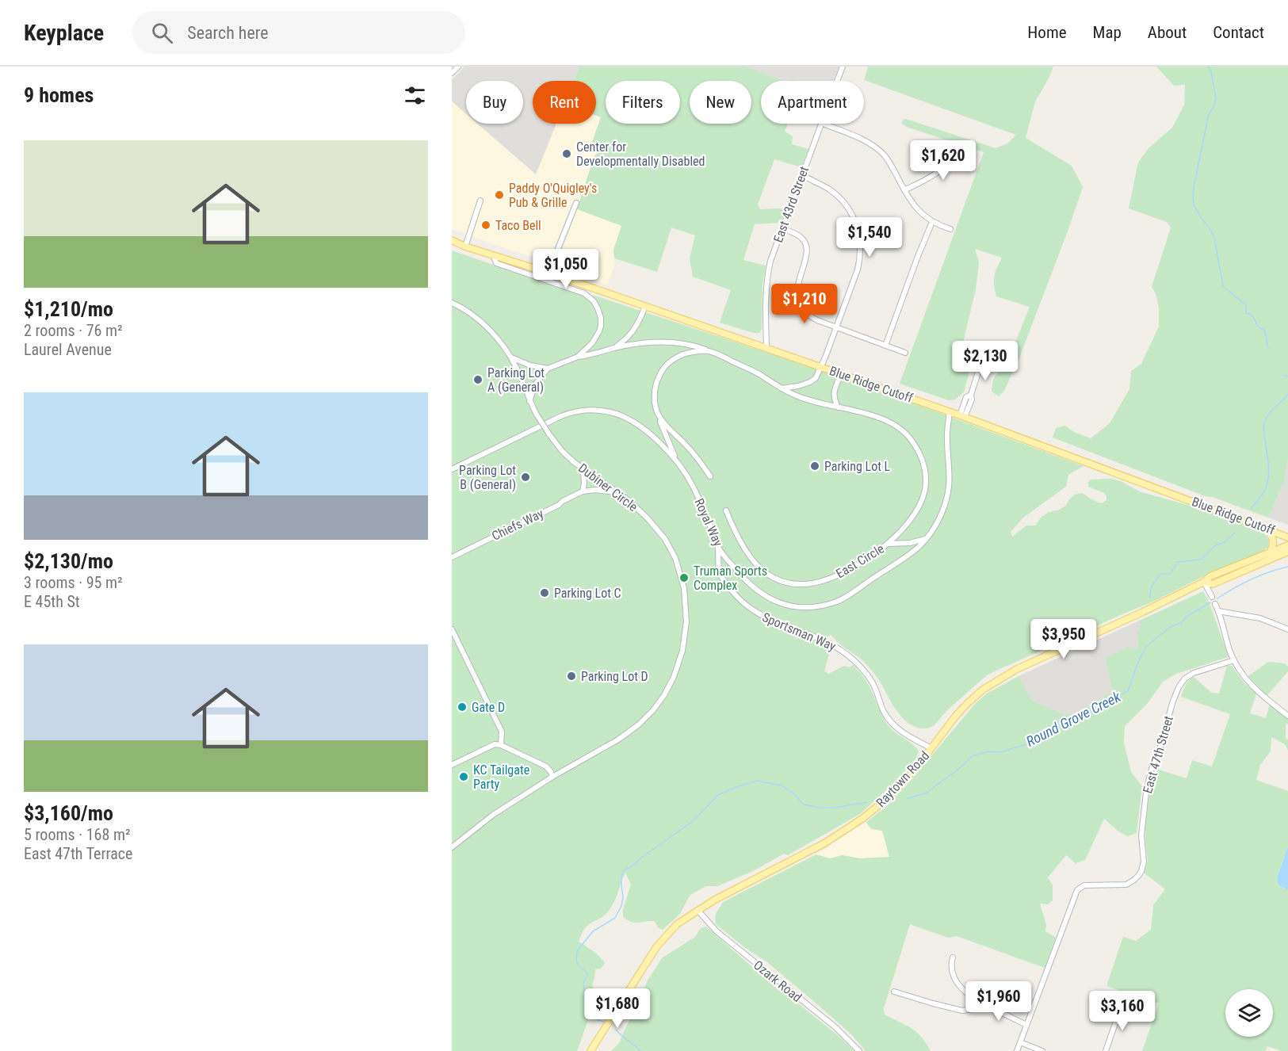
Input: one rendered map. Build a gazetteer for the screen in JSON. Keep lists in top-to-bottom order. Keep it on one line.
{"streets":{"main road":["Blue Ridge Cutoff","Raytown Road"],"street":["East 43rd Street","Dubiner Circle","Royal Way","Chiefs Way","East Circle","Sportsman Way","East 47th Street","Ozark Road"]},"crossings":[["East 43rd Street","Blue Ridge Cutoff"],["Blue Ridge Cutoff","Royal Way"],["Dubiner Circle","Chiefs Way"],["Royal Way","Sportsman Way"],["Sportsman Way","Raytown Road"],["Raytown Road","Ozark Road"]],"water":["Round Grove Creek"],"places":["Center for Developmentally Disabled","Paddy O'Quigley's Pub & Grille","Taco Bell","Parking Lot A (General)","Parking Lot L","Parking Lot B (General)","Truman Sports Complex","Parking Lot C","Parking Lot D","Gate D","KC Tailgate Party"],"page":{"header":"Keyplace","search":"Search here","nav":["Home","Map","About","Contact"],"heading":"9 homes","chip":["Buy","Rent","Filters","New","Apartment"],"list":[{"name":"$1,210/mo","note":"2 rooms · 76 m² · Laurel Avenue"},{"name":"$2,130/mo","note":"3 rooms · 95 m² · E 45th St"},{"name":"$3,160/mo","note":"5 rooms · 168 m² · East 47th Terrace"}],"price":["$1,620","$1,540","$1,050","$1,210","$2,130","$3,950","$1,960","$1,680","$3,160"]}}
